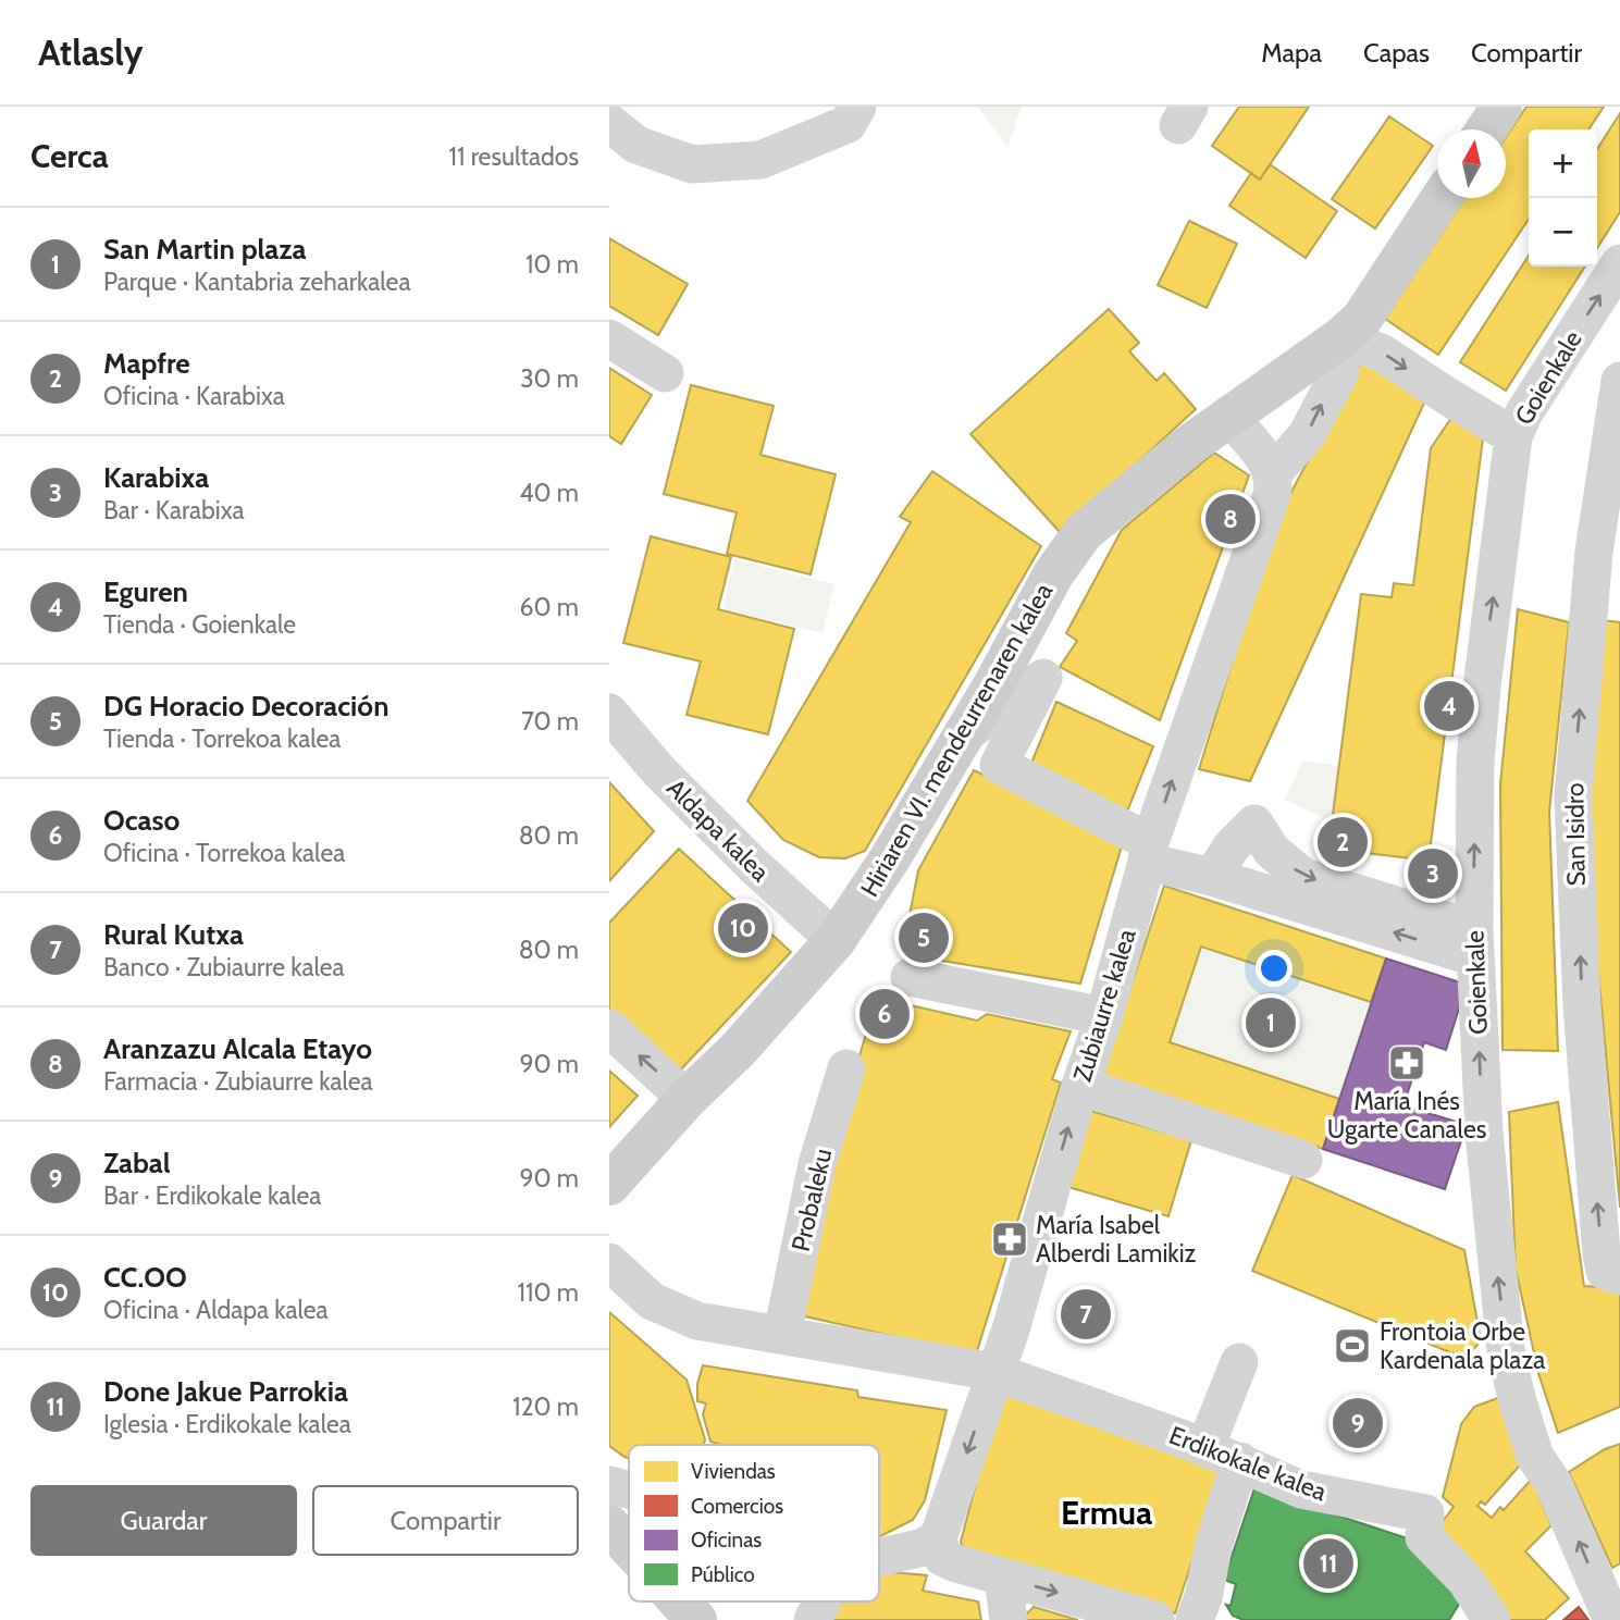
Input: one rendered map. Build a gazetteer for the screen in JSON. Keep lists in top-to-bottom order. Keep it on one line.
{"streets":{"street":["Goienkale","Hiriaren VI. mendeurrenaren kalea","Aldapa kalea","San Isidro","Zubiaurre kalea","Probaleku","Erdikokale kalea"]},"crossings":[["Hiriaren VI. mendeurrenaren kalea","Aldapa kalea"],["Zubiaurre kalea","Erdikokale kalea"]],"one_way":["Goienkale","San Isidro"],"districts":["Ermua"],"places":{"pharmacy":["María Inés Ugarte Canales","María Isabel Alberdi Lamikiz"],"sports":["Frontoia Orbe Kardenala plaza"]},"legend":["Viviendas","Comercios","Oficinas","Público"],"north":"top","page":{"header":"Atlasly","nav":["Mapa","Capas","Compartir"],"heading":["Cerca","11 resultados"],"map_buttons":["+","−"],"list":[{"mark":"1","name":"San Martin plaza","note":"Parque · Kantabria zeharkalea","value":"10 m"},{"mark":"2","name":"Mapfre","note":"Oficina · Karabixa","value":"30 m"},{"mark":"3","name":"Karabixa","note":"Bar · Karabixa","value":"40 m"},{"mark":"4","name":"Eguren","note":"Tienda · Goienkale","value":"60 m"},{"mark":"5","name":"DG Horacio Decoración","note":"Tienda · Torrekoa kalea","value":"70 m"},{"mark":"6","name":"Ocaso","note":"Oficina · Torrekoa kalea","value":"80 m"},{"mark":"7","name":"Rural Kutxa","note":"Banco · Zubiaurre kalea","value":"80 m"},{"mark":"8","name":"Aranzazu Alcala Etayo","note":"Farmacia · Zubiaurre kalea","value":"90 m"},{"mark":"9","name":"Zabal","note":"Bar · Erdikokale kalea","value":"90 m"},{"mark":"10","name":"CC.OO","note":"Oficina · Aldapa kalea","value":"110 m"},{"mark":"11","name":"Done Jakue Parrokia","note":"Iglesia · Erdikokale kalea","value":"120 m"}],"pins":["8","4","2","3","10","5","6","1","7","9","11"],"buttons":["Guardar","Compartir"]}}
